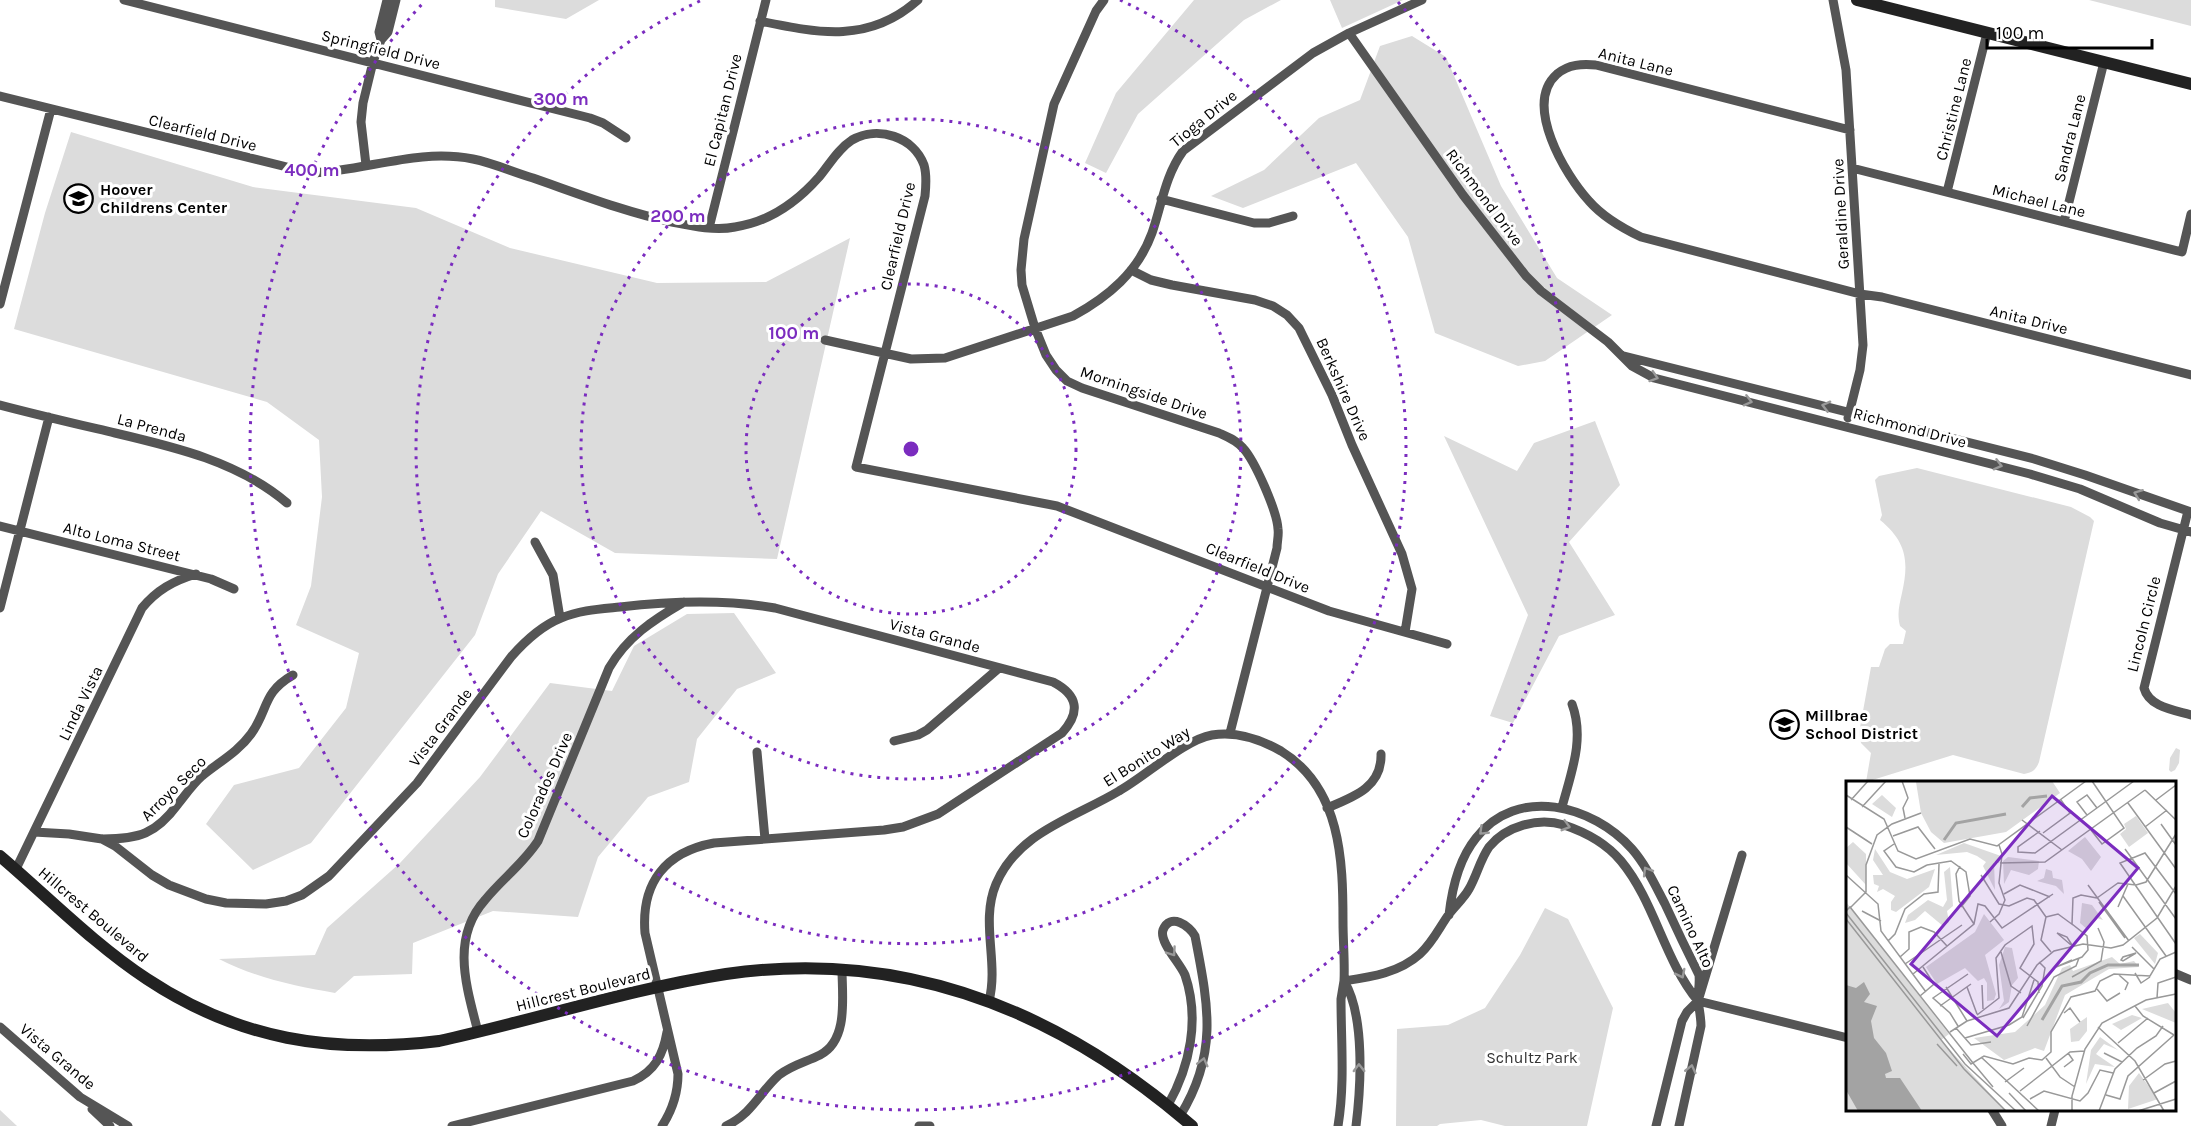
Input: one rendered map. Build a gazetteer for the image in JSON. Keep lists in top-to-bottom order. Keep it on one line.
{"streets":{"street":["Springfield Drive","Anita Lane","Christine Lane","El Capitan Drive","Tioga Drive","Clearfield Drive","Sandra Lane","Richmond Drive","Michael Lane","Geraldine Drive","Anita Drive","Berkshire Drive","Morningside Drive","La Prenda","Alto Loma Street","Lincoln Circle","Vista Grande","Linda Vista","El Bonito Way","Colorados Drive","Arroyo Seco","Hillcrest Boulevard","Camino Alto"]},"crossings":[["Anita Lane","Geraldine Drive"],["Anita Lane","Anita Drive"],["Christine Lane","Michael Lane"],["El Capitan Drive","Clearfield Drive"],["Tioga Drive","Clearfield Drive"],["Tioga Drive","Richmond Drive"],["Tioga Drive","Berkshire Drive"],["Tioga Drive","Morningside Drive"],["Clearfield Drive","Berkshire Drive"],["Clearfield Drive","Morningside Drive"],["Sandra Lane","Michael Lane"],["Richmond Drive","Geraldine Drive"],["Richmond Drive","Lincoln Circle"],["Michael Lane","Geraldine Drive"],["Geraldine Drive","Anita Drive"],["Morningside Drive","El Bonito Way"],["Alto Loma Street","Linda Vista"],["Vista Grande","Linda Vista"],["Vista Grande","Colorados Drive"],["Vista Grande","Arroyo Seco"],["Vista Grande","Hillcrest Boulevard"],["Linda Vista","Hillcrest Boulevard"],["El Bonito Way","Hillcrest Boulevard"],["El Bonito Way","Camino Alto"],["Colorados Drive","Hillcrest Boulevard"]],"parks":["Schultz Park"],"places":{"school or university":["Hoover Childrens Center","Millbrae School District"]},"scale_bar":"100 m","rings":["300 m","400 m","200 m","100 m"]}
